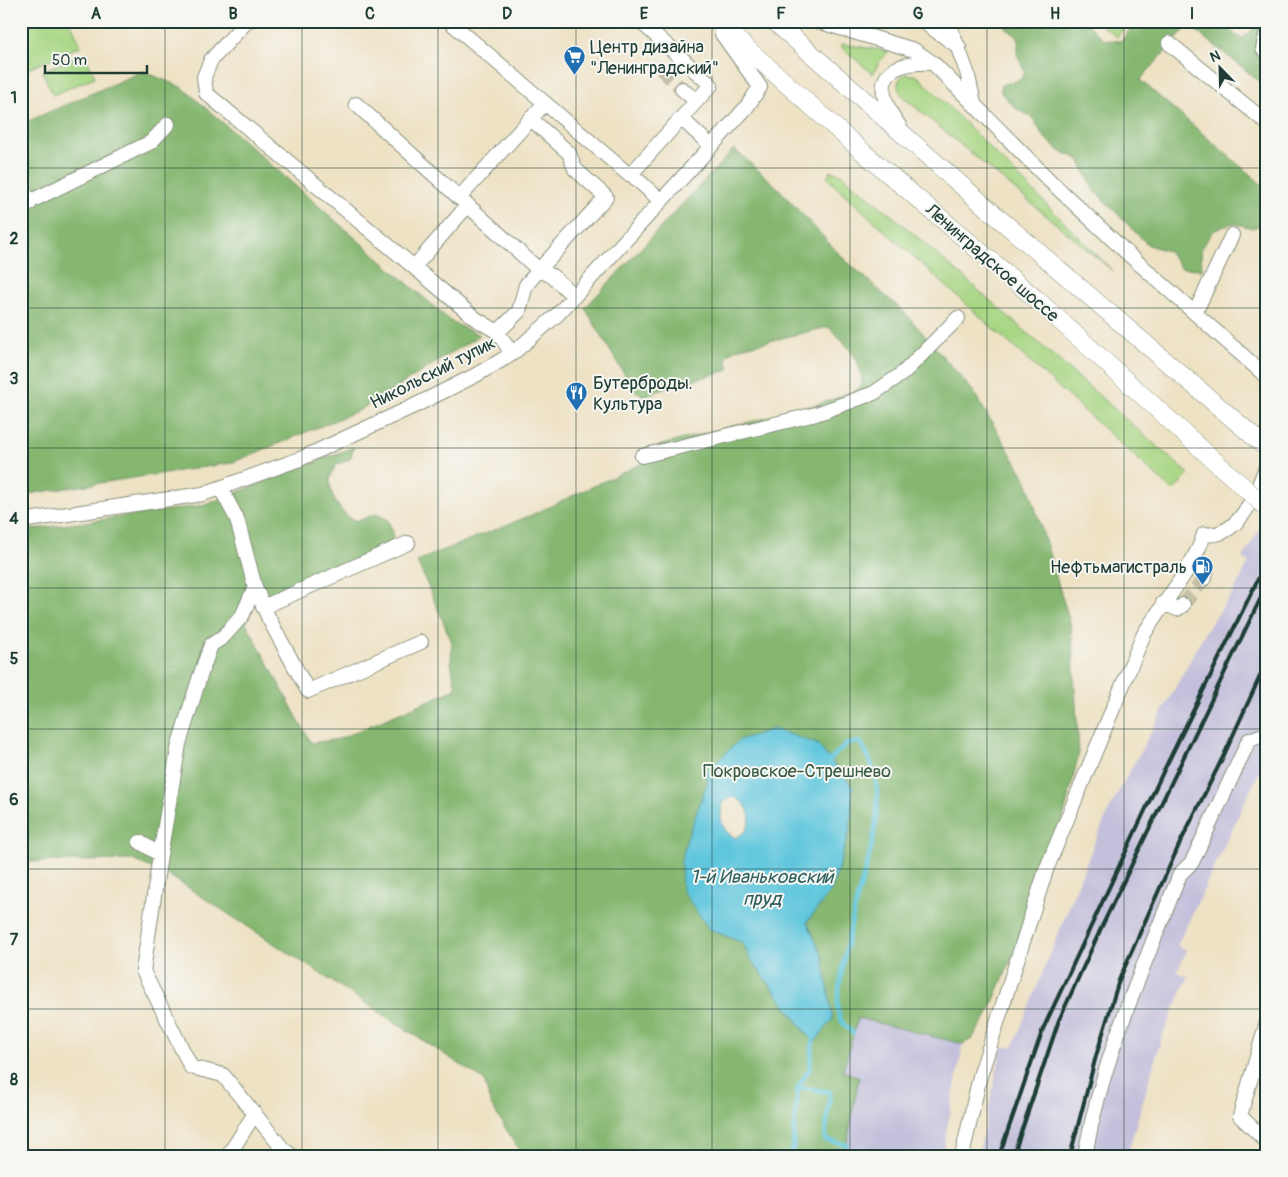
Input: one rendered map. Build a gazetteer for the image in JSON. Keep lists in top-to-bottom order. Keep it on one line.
{"streets":{"main road":["Ленинградское шоссе"],"street":["Никольский тупик"]},"crossings":[["Ленинградское шоссе","Никольский тупик"]],"water":["1-й Иваньковский пруд"],"parks":["Покровское-Стрешнево"],"places":{"supermarket":["Центр дизайна \"Ленинградский\""],"restaurant":["Бутерброды. Культура"],"fuel station":["Нефтьмагистраль"]},"scale_bar":"50 m","north":"top left","grid":{"columns":["A","B","C","D","E","F","G","H","I"],"rows":["1","2","3","4","5","6","7","8"]}}
